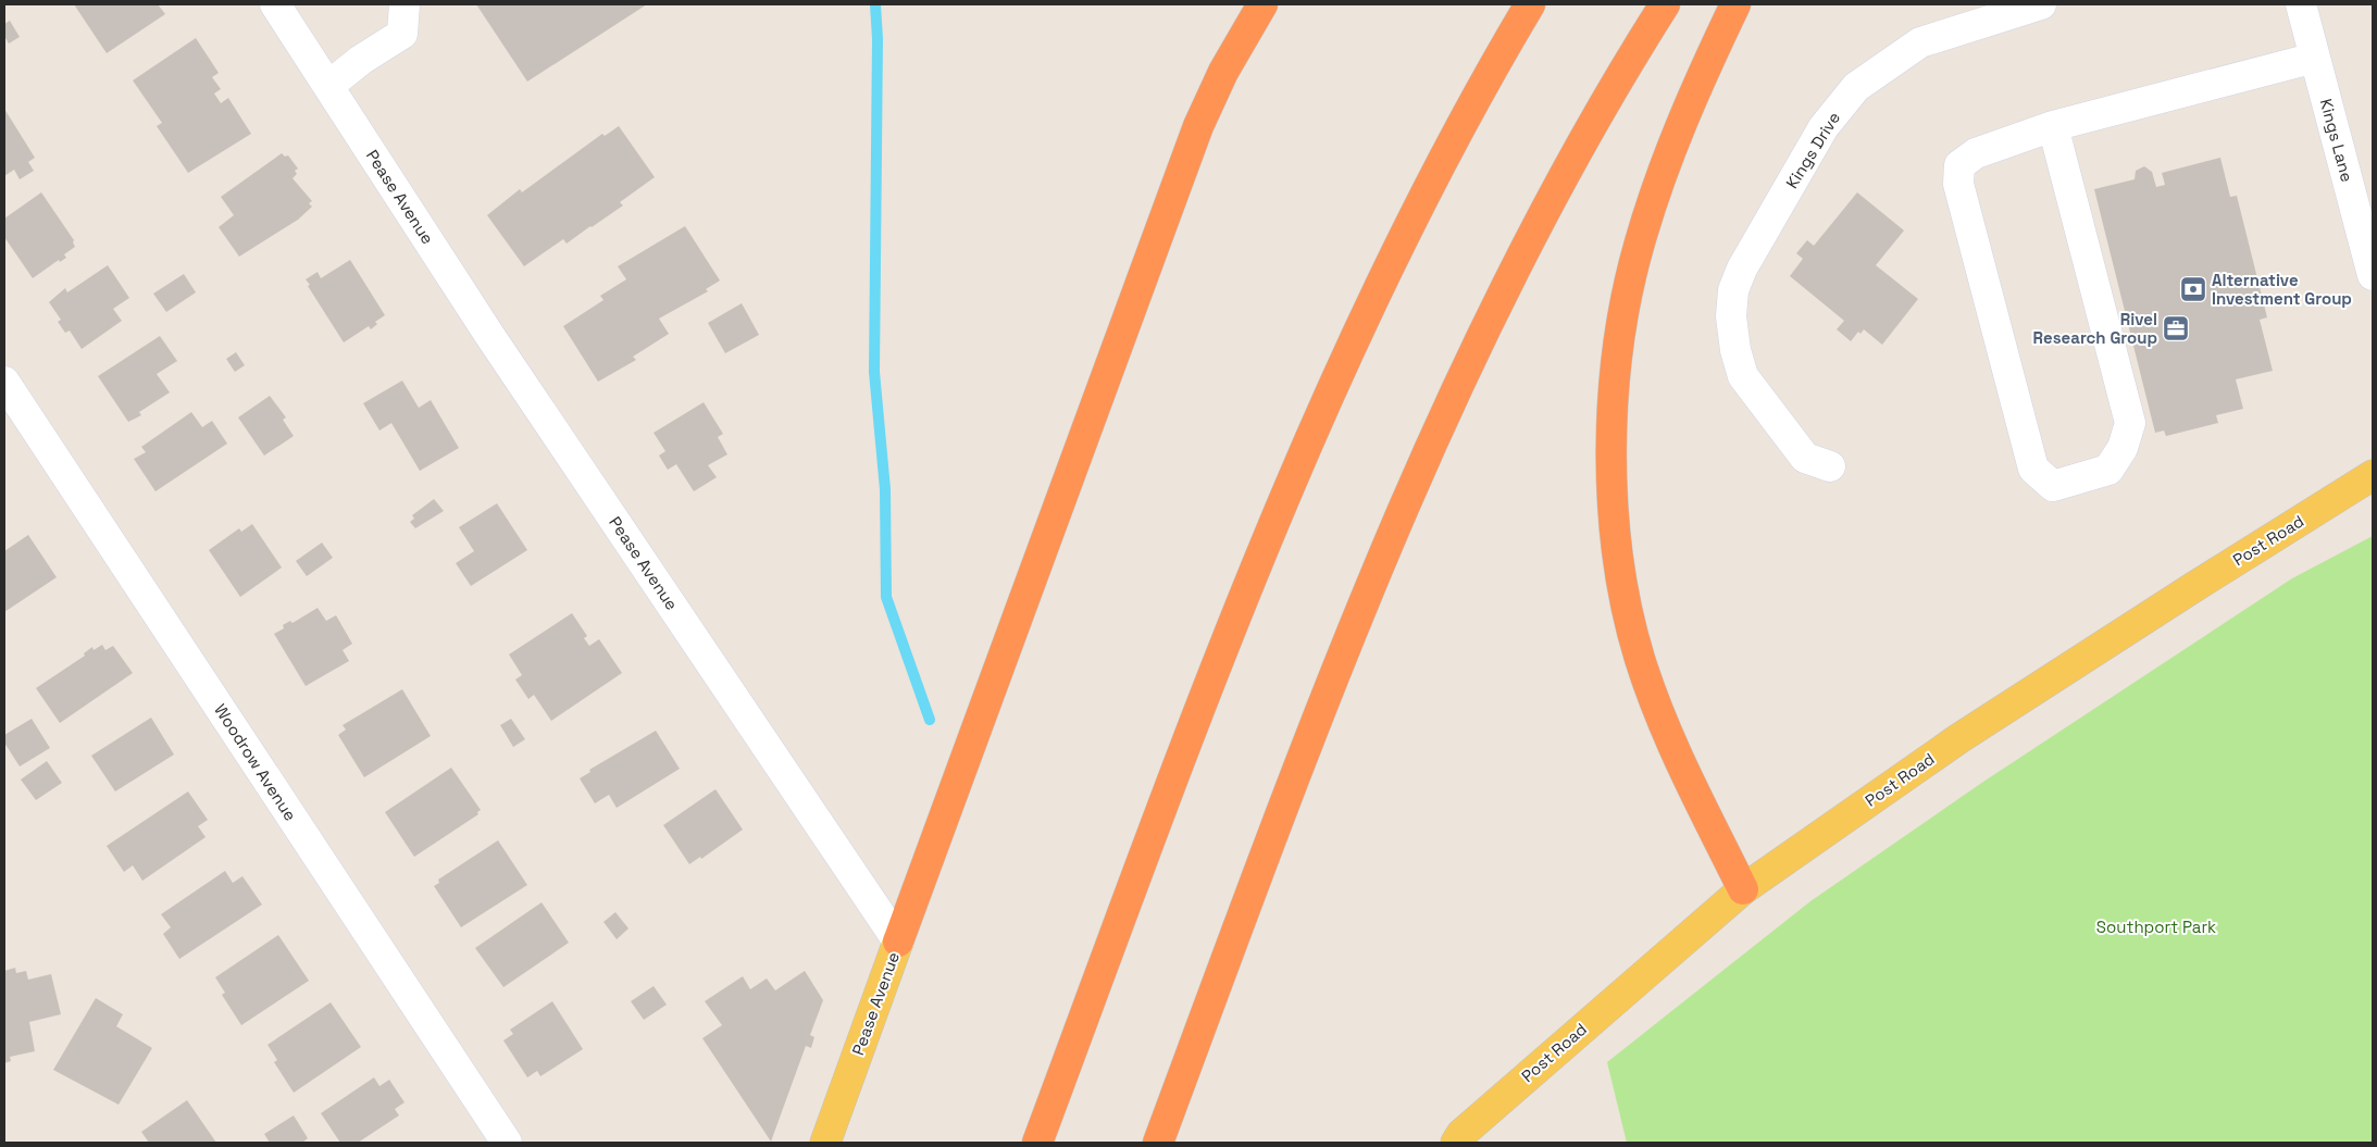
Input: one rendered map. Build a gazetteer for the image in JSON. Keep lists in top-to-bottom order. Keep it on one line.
{"streets":{"main road":["Pease Avenue","Post Road"],"street":["Kings Lane","Kings Drive","Woodrow Avenue"]},"parks":["Southport Park"],"places":{"bank":["Alternative Investment Group"],"office":["Rivel Research Group"]}}
